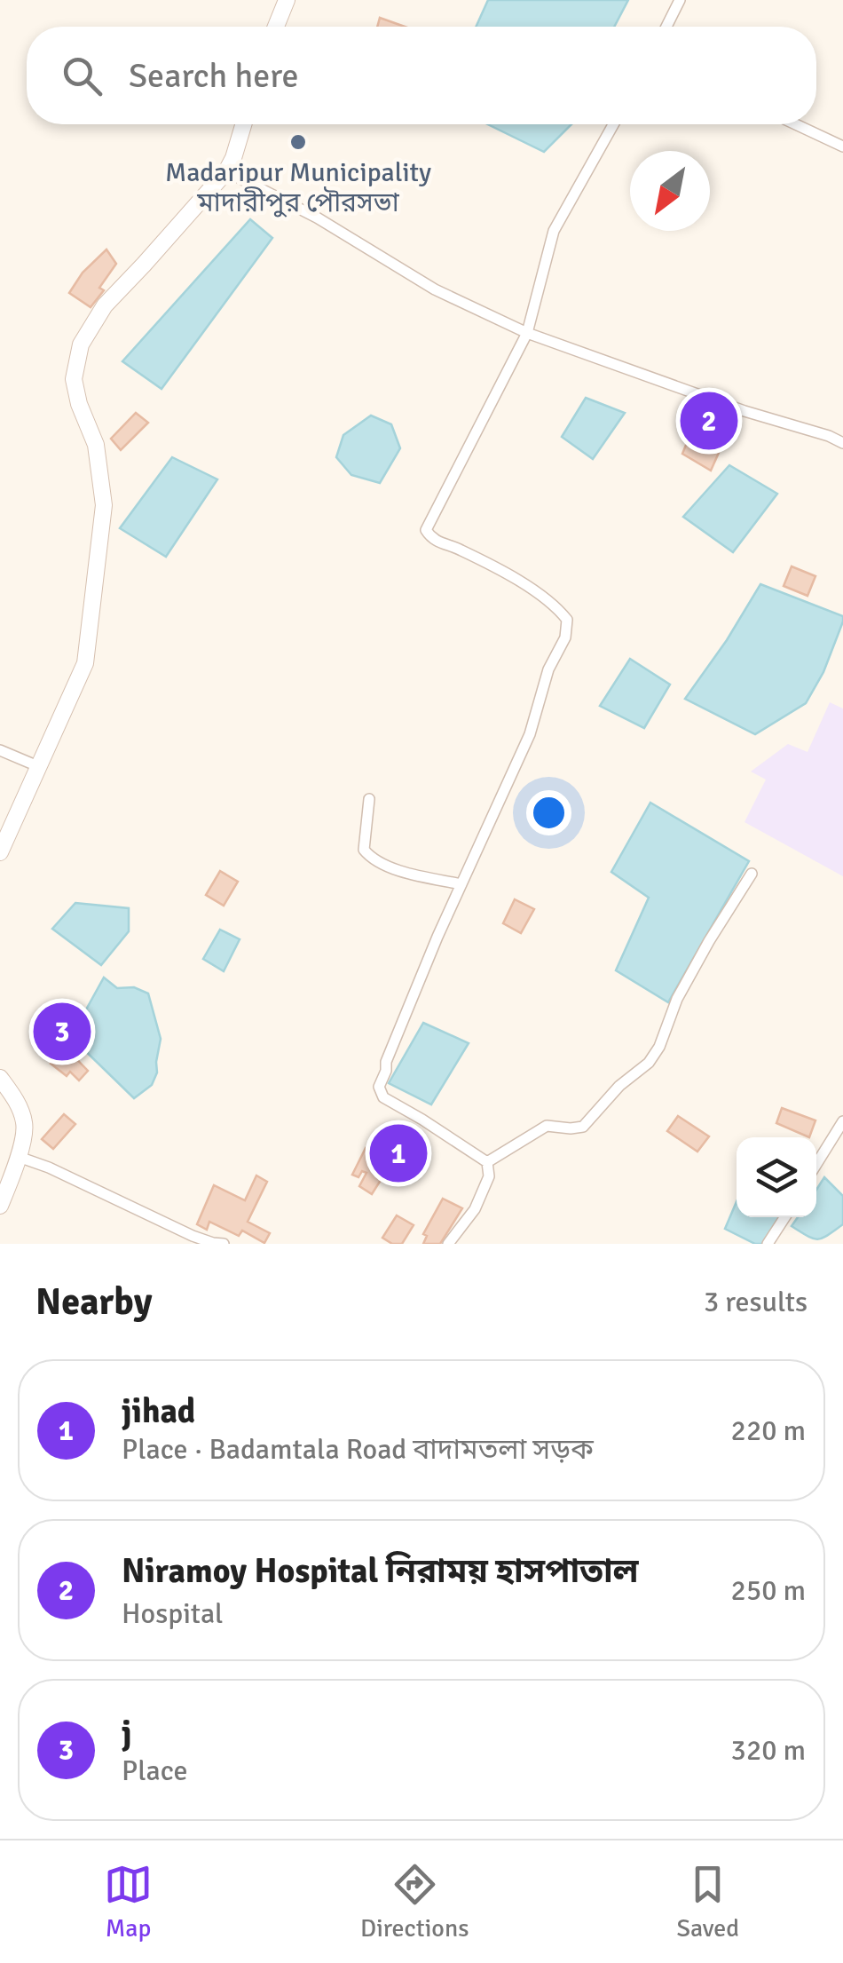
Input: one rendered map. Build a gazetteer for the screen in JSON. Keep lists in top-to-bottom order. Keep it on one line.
{"places":["Madaripur Municipality মাদারীপুর পৌরসভা"],"north":"bottom left","page":{"search":"Search here","pins":["2","3","1"],"heading":["Nearby","3 results"],"list":[{"mark":"1","name":"jihad","note":"Place · Badamtala Road বাদামতলা সড়ক","value":"220 m"},{"mark":"2","name":"Niramoy Hospital নিরাময় হাসপাতাল","note":"Hospital","value":"250 m"},{"mark":"3","name":"j","note":"Place","value":"320 m"}],"nav":["Map","Directions","Saved"]}}
